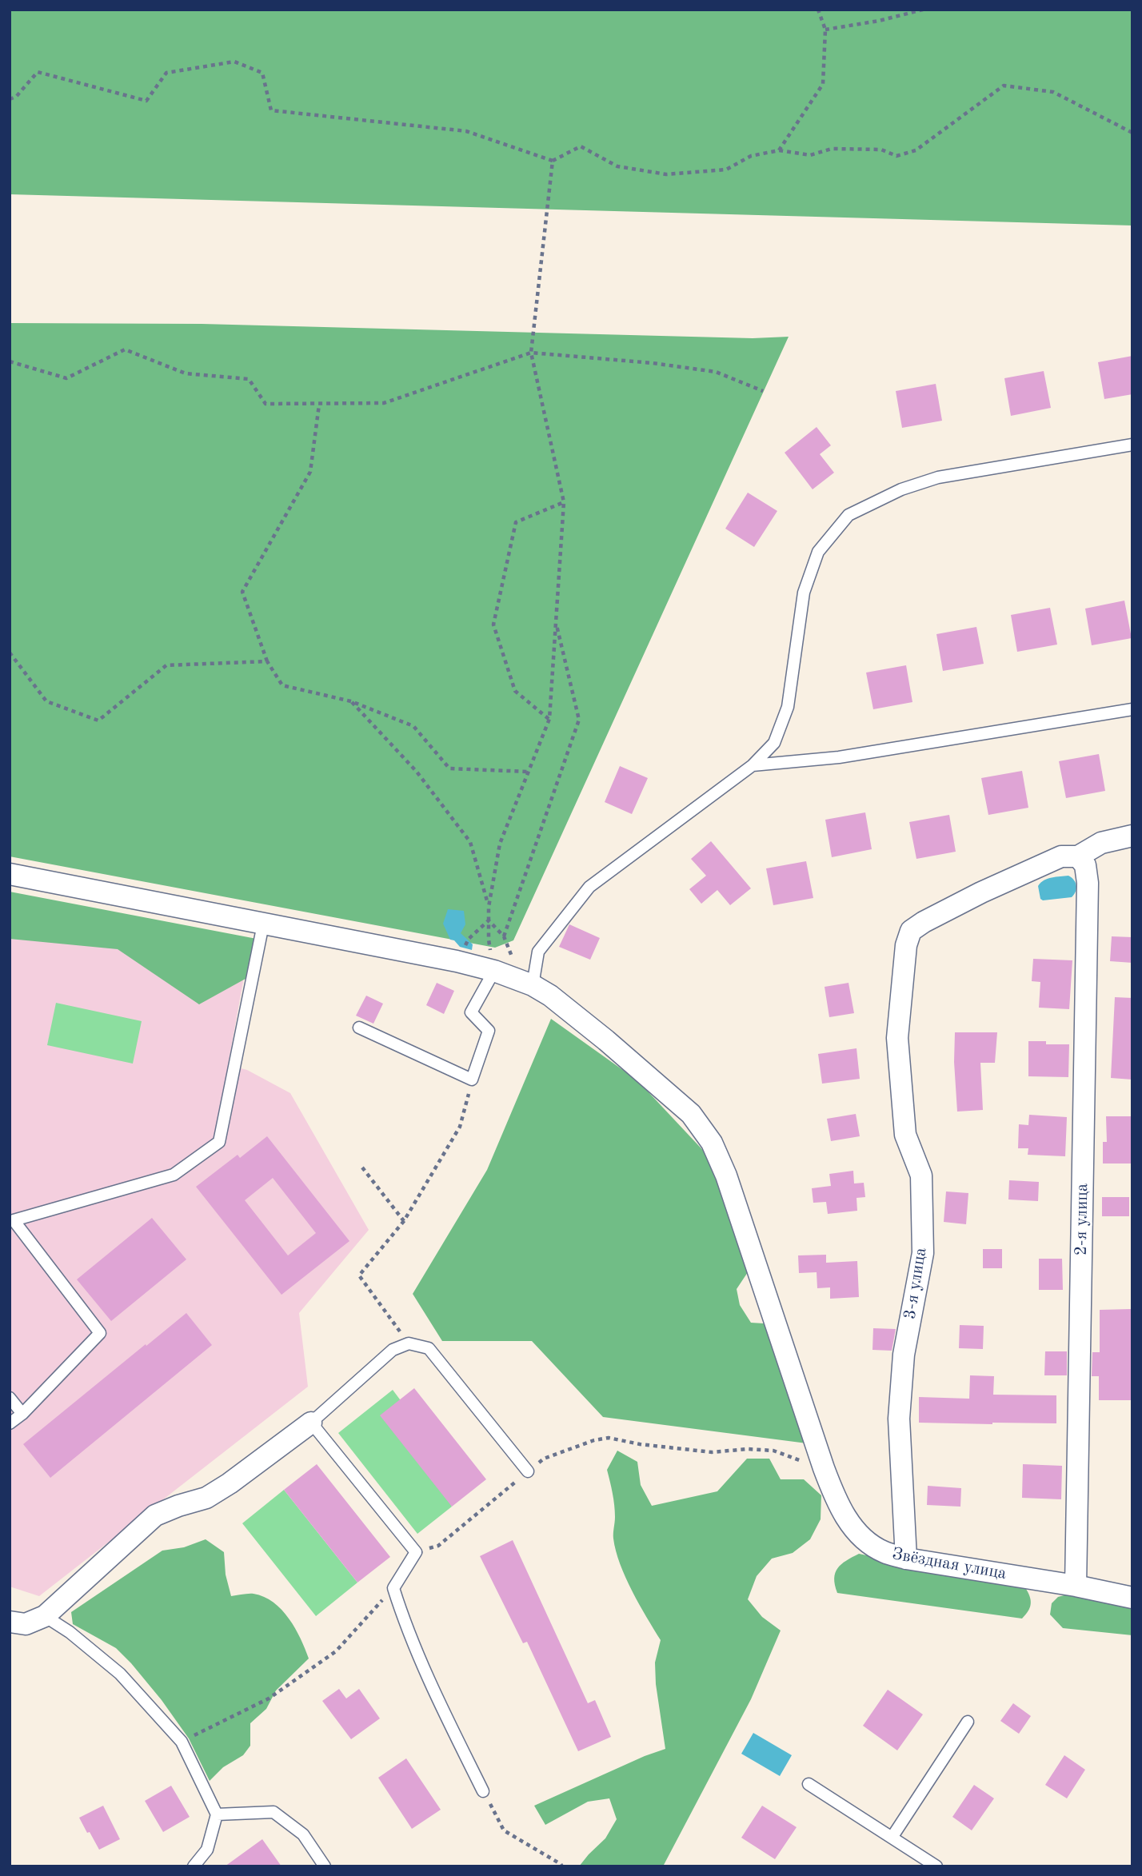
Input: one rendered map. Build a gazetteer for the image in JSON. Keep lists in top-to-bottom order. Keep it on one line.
{"streets":{"street":["2-я улица","3-я улица","Звёздная улица"]},"crossings":[["2-я улица","3-я улица"],["2-я улица","Звёздная улица"],["3-я улица","Звёздная улица"]]}
